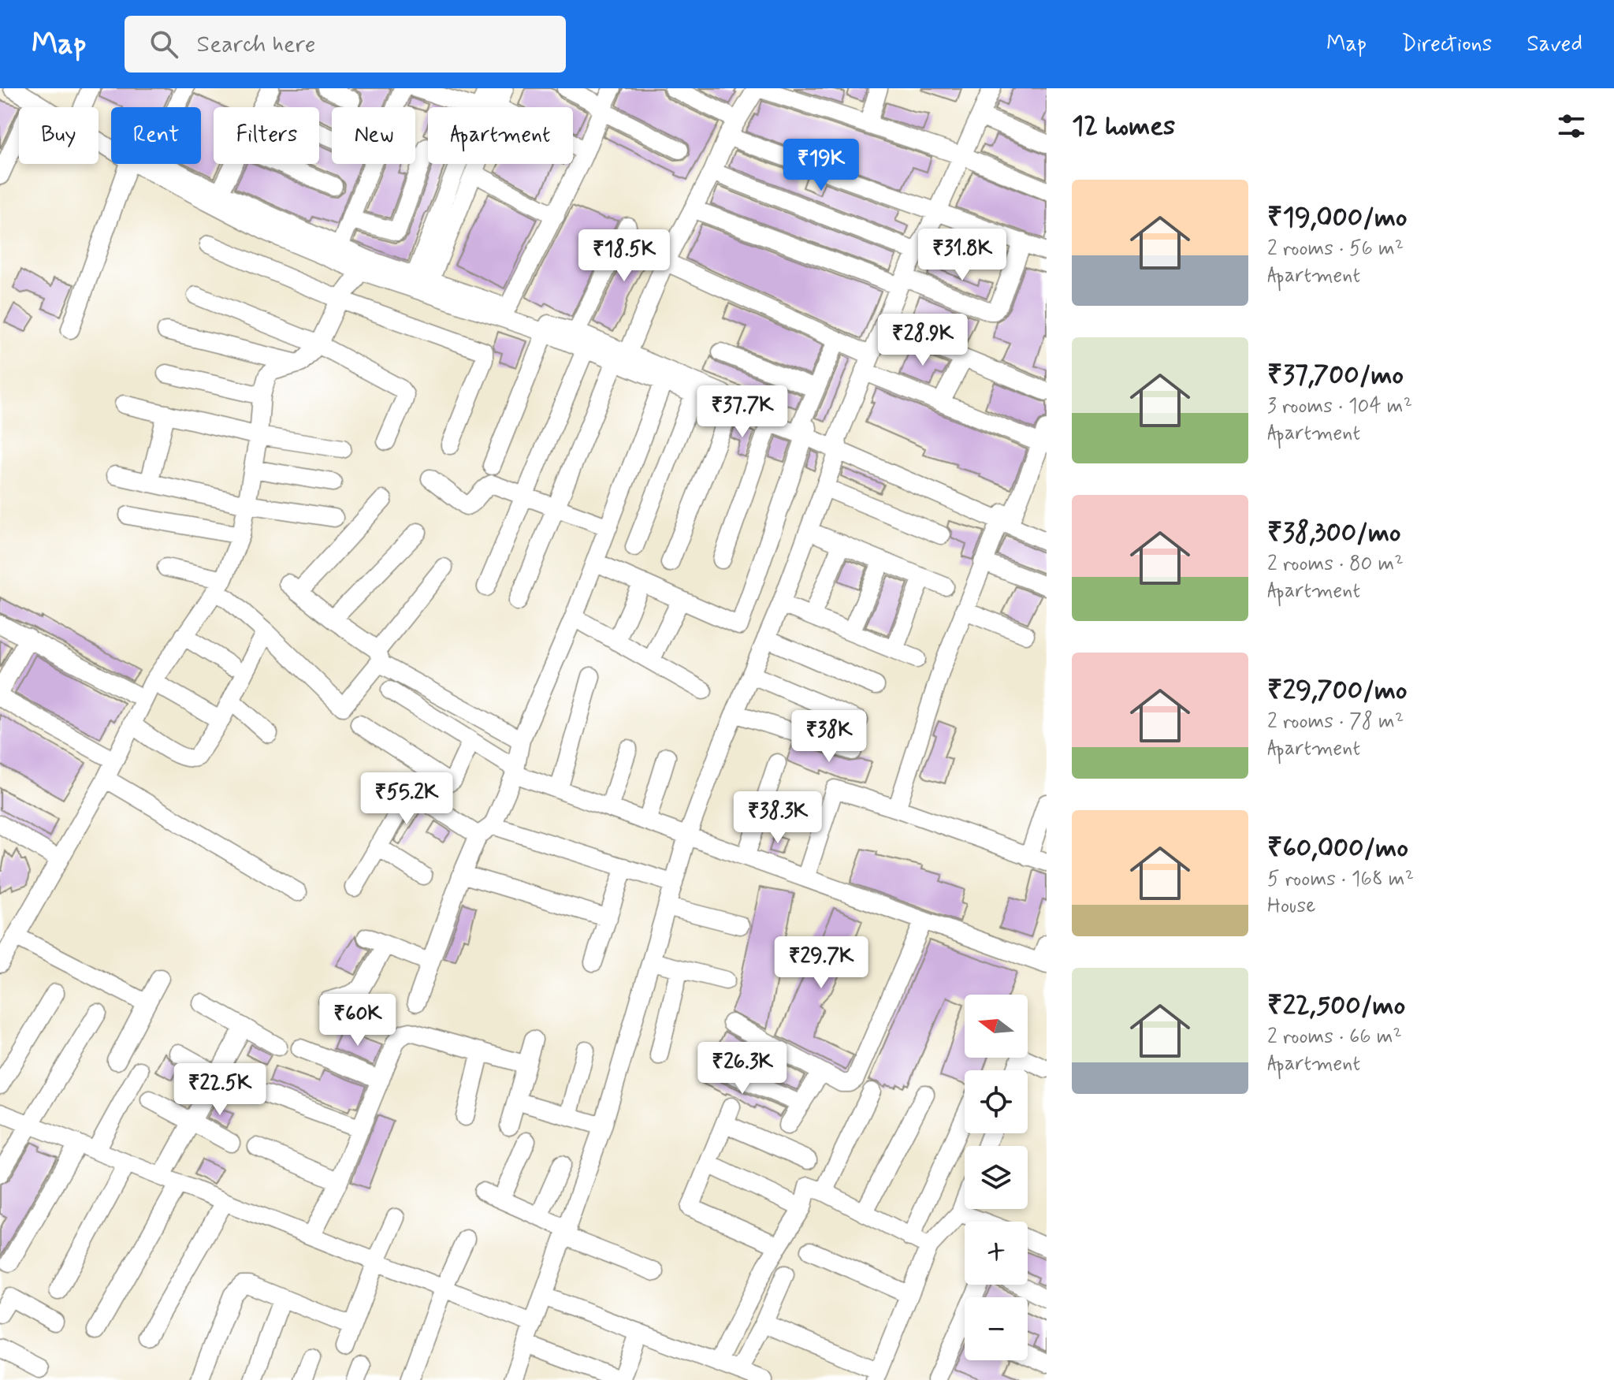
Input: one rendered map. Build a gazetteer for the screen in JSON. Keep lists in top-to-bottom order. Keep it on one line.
{"north":"left","page":{"header":"Map","search":"Search here","nav":["Map","Directions","Saved"],"heading":"12 homes","chip":["Buy","Rent","Filters","New","Apartment"],"price":["₹19K","₹31.8K","₹18.5K","₹28.9K","₹37.7K","₹38K","₹55.2K","₹38.3K","₹29.7K","₹60K","₹26.3K","₹22.5K"],"list":[{"name":"₹19,000/mo","note":"2 rooms · 56 m² · Apartment"},{"name":"₹37,700/mo","note":"3 rooms · 104 m² · Apartment"},{"name":"₹38,300/mo","note":"2 rooms · 80 m² · Apartment"},{"name":"₹29,700/mo","note":"2 rooms · 78 m² · Apartment"},{"name":"₹60,000/mo","note":"5 rooms · 168 m² · House"},{"name":"₹22,500/mo","note":"2 rooms · 66 m² · Apartment"}],"map_buttons":["+","−"]}}
